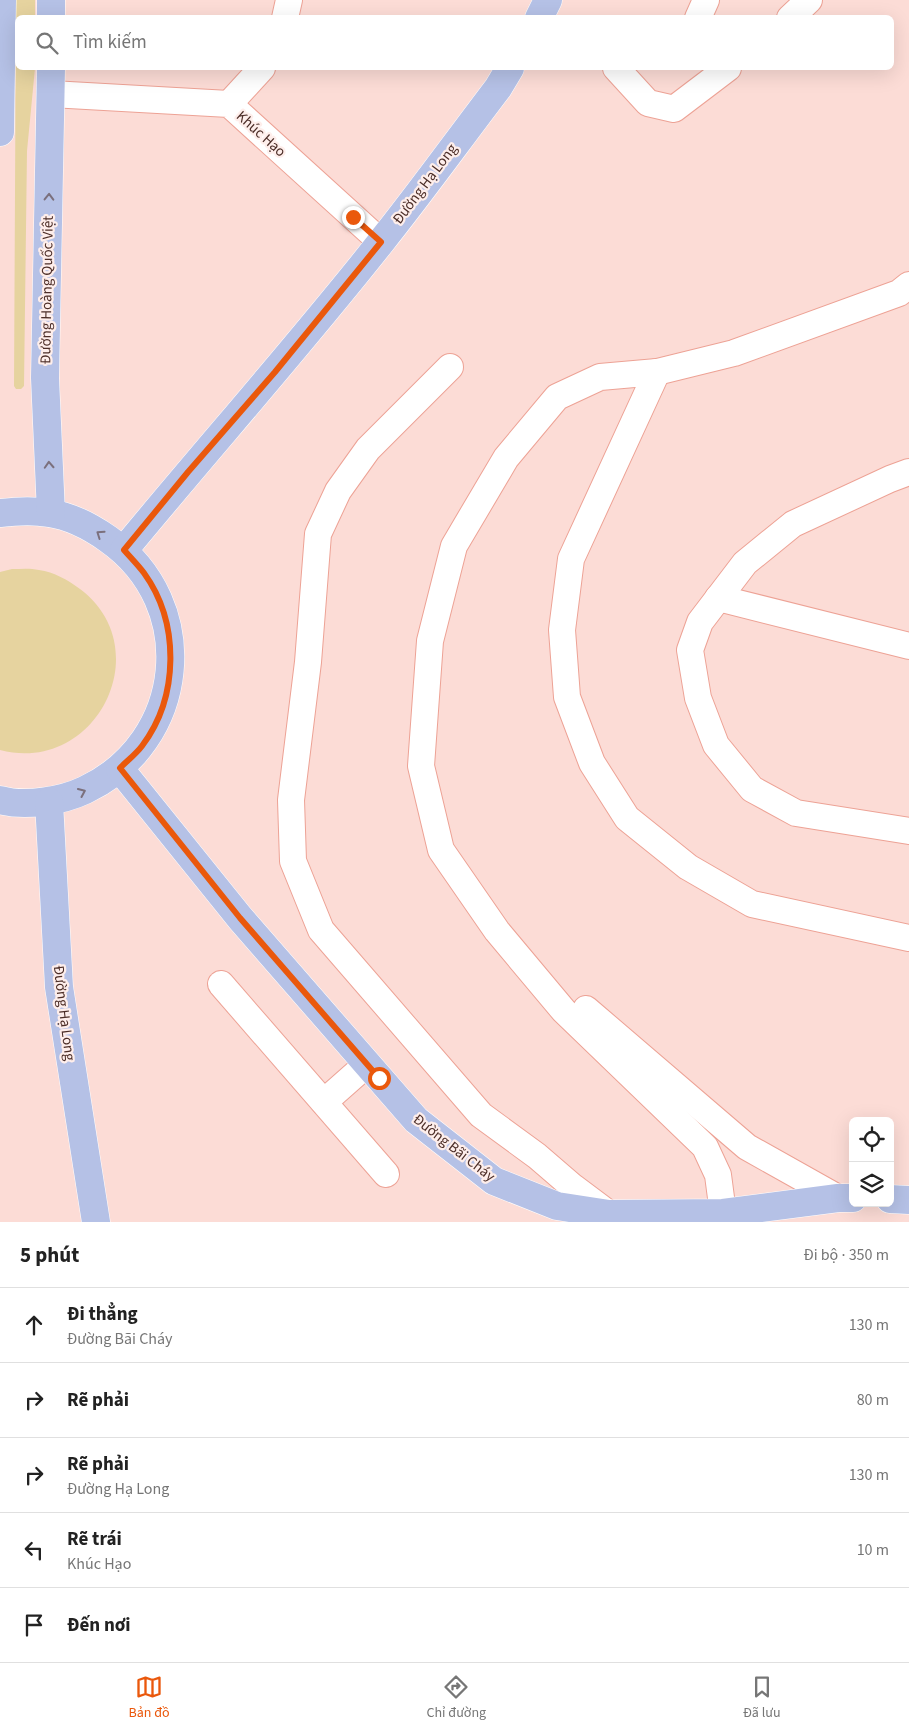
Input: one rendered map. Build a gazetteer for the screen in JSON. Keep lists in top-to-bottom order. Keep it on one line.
{"streets":{"main road":["Đường Hạ Long","Đường Hoàng Quốc Việt","Đường Bãi Cháy"],"street":["Khúc Hạo"]},"crossings":[["Khúc Hạo","Đường Hạ Long"],["Khúc Hạo","Đường Hoàng Quốc Việt"]],"one_way":["Đường Hoàng Quốc Việt"],"page":{"search":"Tìm kiếm","heading":["5 phút","Đi bộ · 350 m"],"list":[["Đi thẳng","Đường Bãi Cháy","130 m"],["Rẽ phải","80 m"],["Rẽ phải","Đường Hạ Long","130 m"],["Rẽ trái","Khúc Hạo","10 m"],"Đến nơi"],"nav":["Bản đồ","Chỉ đường","Đã lưu"]}}
